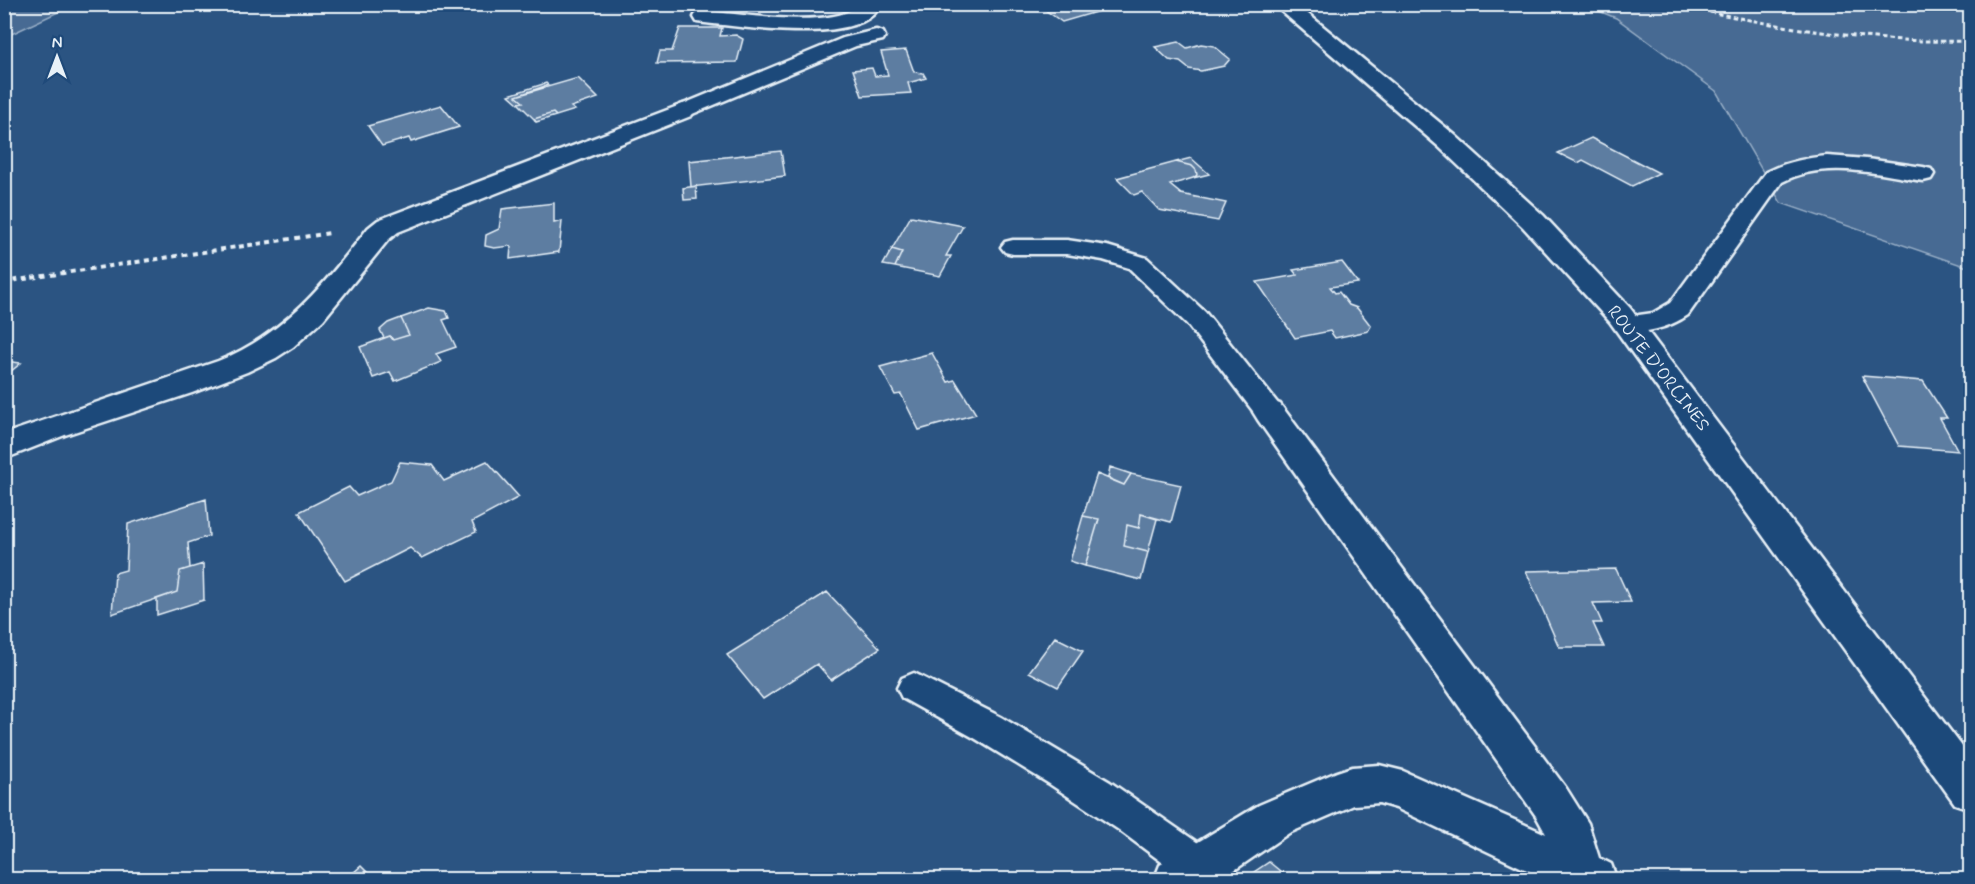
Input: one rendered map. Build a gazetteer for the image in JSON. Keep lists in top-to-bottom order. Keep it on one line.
{"streets":{"street":["ROUTE D'ORCINES"]},"north":"top"}
